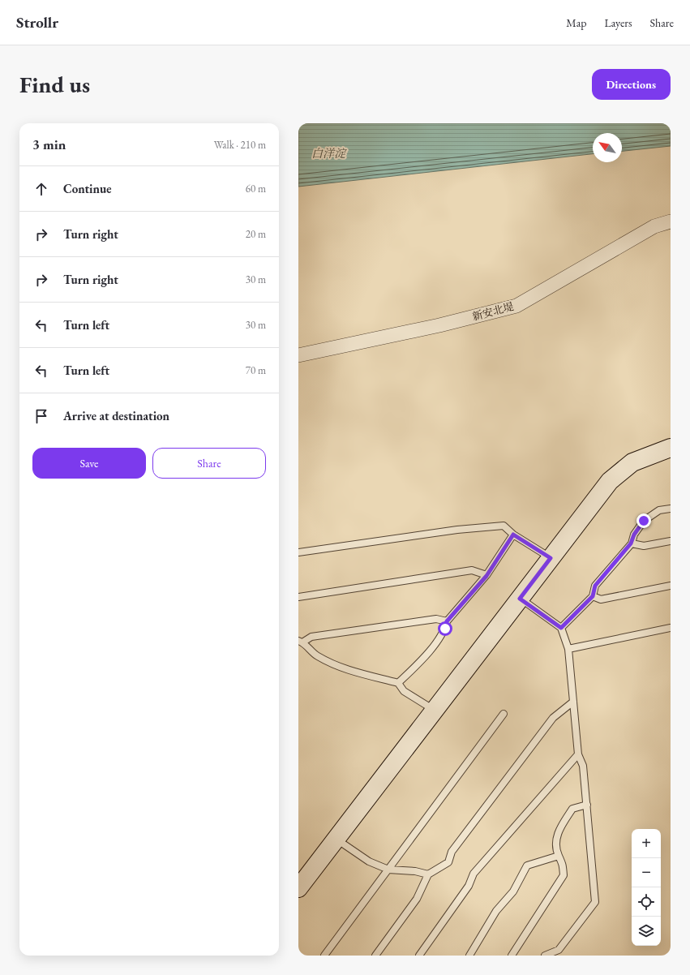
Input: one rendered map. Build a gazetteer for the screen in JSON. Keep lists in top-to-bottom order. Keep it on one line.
{"streets":{"street":["新安北堤"]},"water":["白洋淀"],"north":"top left","page":{"header":"Strollr","nav":["Map","Layers","Share"],"buttons":["Directions",["Save","Share"]],"title":"Find us","heading":["3 min","Walk · 210 m"],"list":[["Continue","60 m"],["Turn right","20 m"],["Turn right","30 m"],["Turn left","30 m"],["Turn left","70 m"],"Arrive at destination"],"map_buttons":["+","−"]}}
